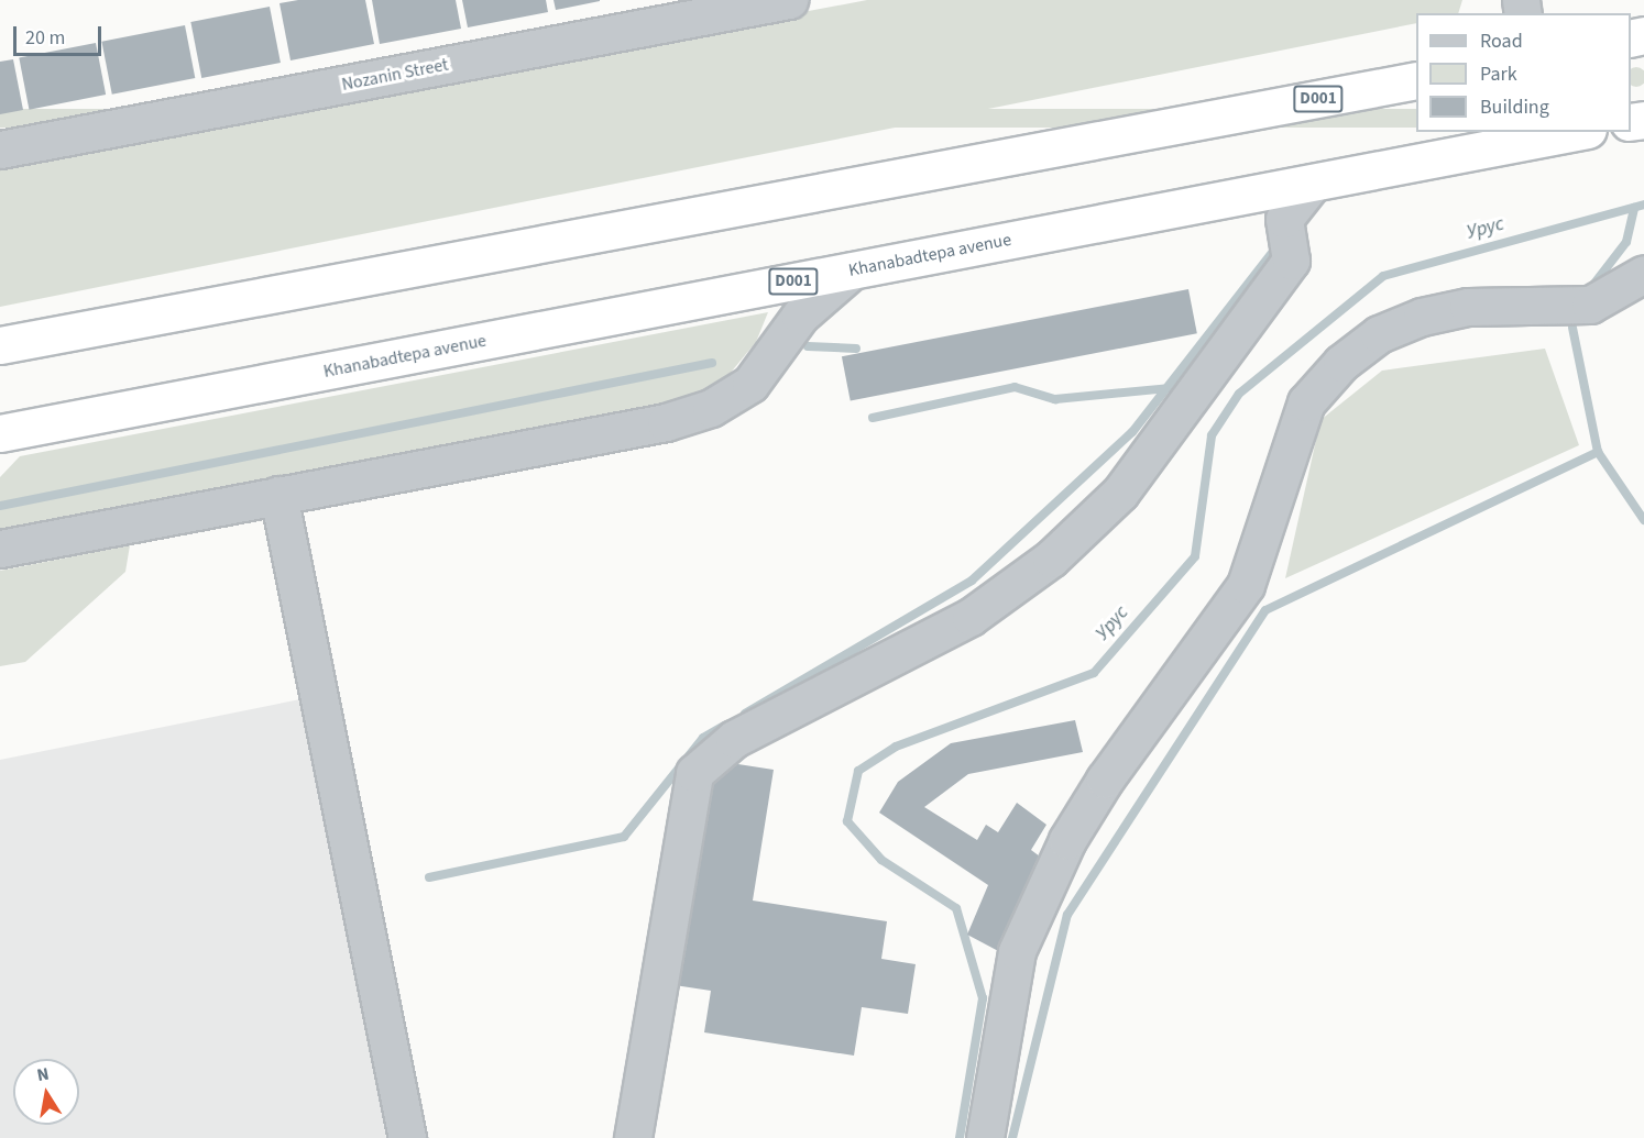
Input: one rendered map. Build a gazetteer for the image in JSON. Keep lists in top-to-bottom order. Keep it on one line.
{"streets":{"highway":["D001","Khanabadtepa avenue"],"street":["Nozanin Street"]},"water":["Урус"],"legend":["Road","Park","Building"],"scale_bar":"20 m","north":"top"}
